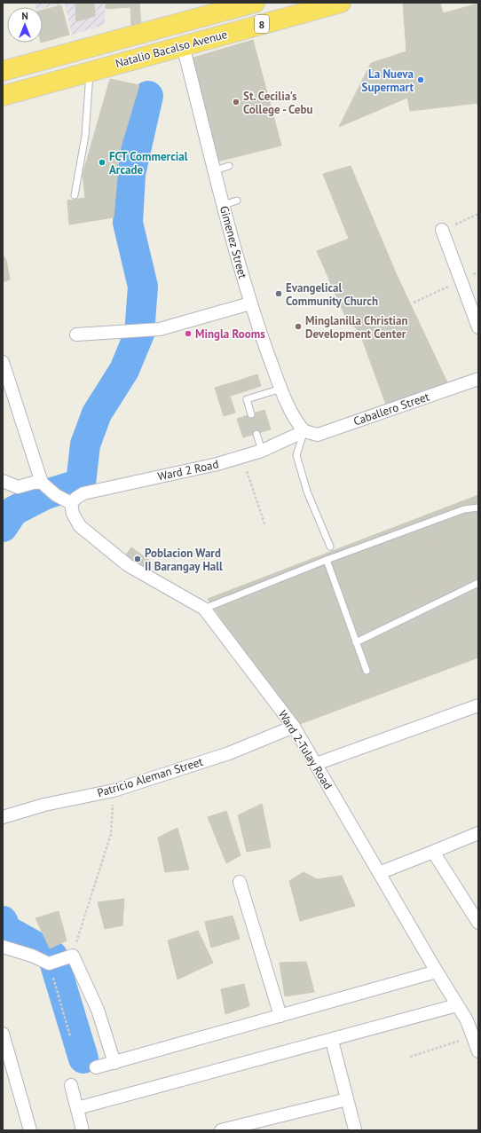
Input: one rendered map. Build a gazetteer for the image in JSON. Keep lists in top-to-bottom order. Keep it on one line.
{"streets":{"highway":["8","Natalio Bacalso Avenue"],"street":["Gimenez Street","Caballero Street","Ward 2 Road","Ward 2-Tulay Road","Patricio Aleman Street"]},"crossings":[["Natalio Bacalso Avenue","Gimenez Street"],["Gimenez Street","Caballero Street"],["Gimenez Street","Ward 2 Road"],["Caballero Street","Ward 2 Road"],["Ward 2 Road","Ward 2-Tulay Road"],["Ward 2-Tulay Road","Patricio Aleman Street"]],"places":["La Nueva Supermart","St. Cecilia's College - Cebu","FCT Commercial Arcade","Evangelical Community Church","Minglanilla Christian Development Center","Mingla Rooms","Poblacion Ward II Barangay Hall"],"north":"top"}
